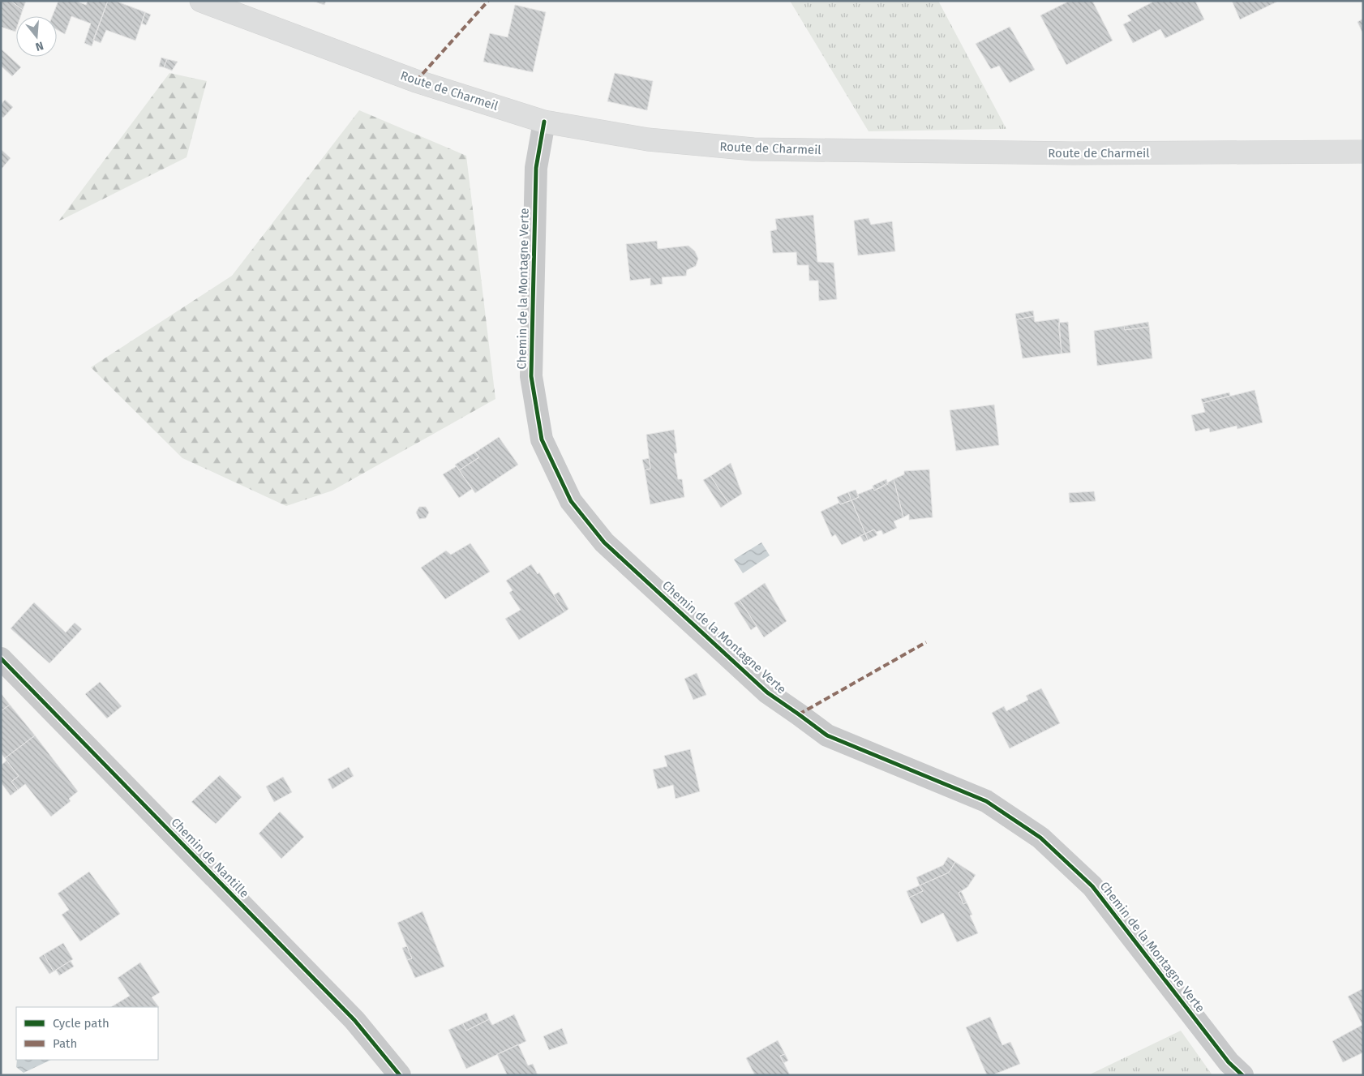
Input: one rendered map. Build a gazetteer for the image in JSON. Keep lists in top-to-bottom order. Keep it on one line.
{"streets":{"main road":["Route de Charmeil"],"street":["Chemin de la Montagne Verte","Chemin de Nantille"]},"crossings":[["Route de Charmeil","Chemin de la Montagne Verte"]],"legend":["Cycle path","Path"],"north":"bottom"}
